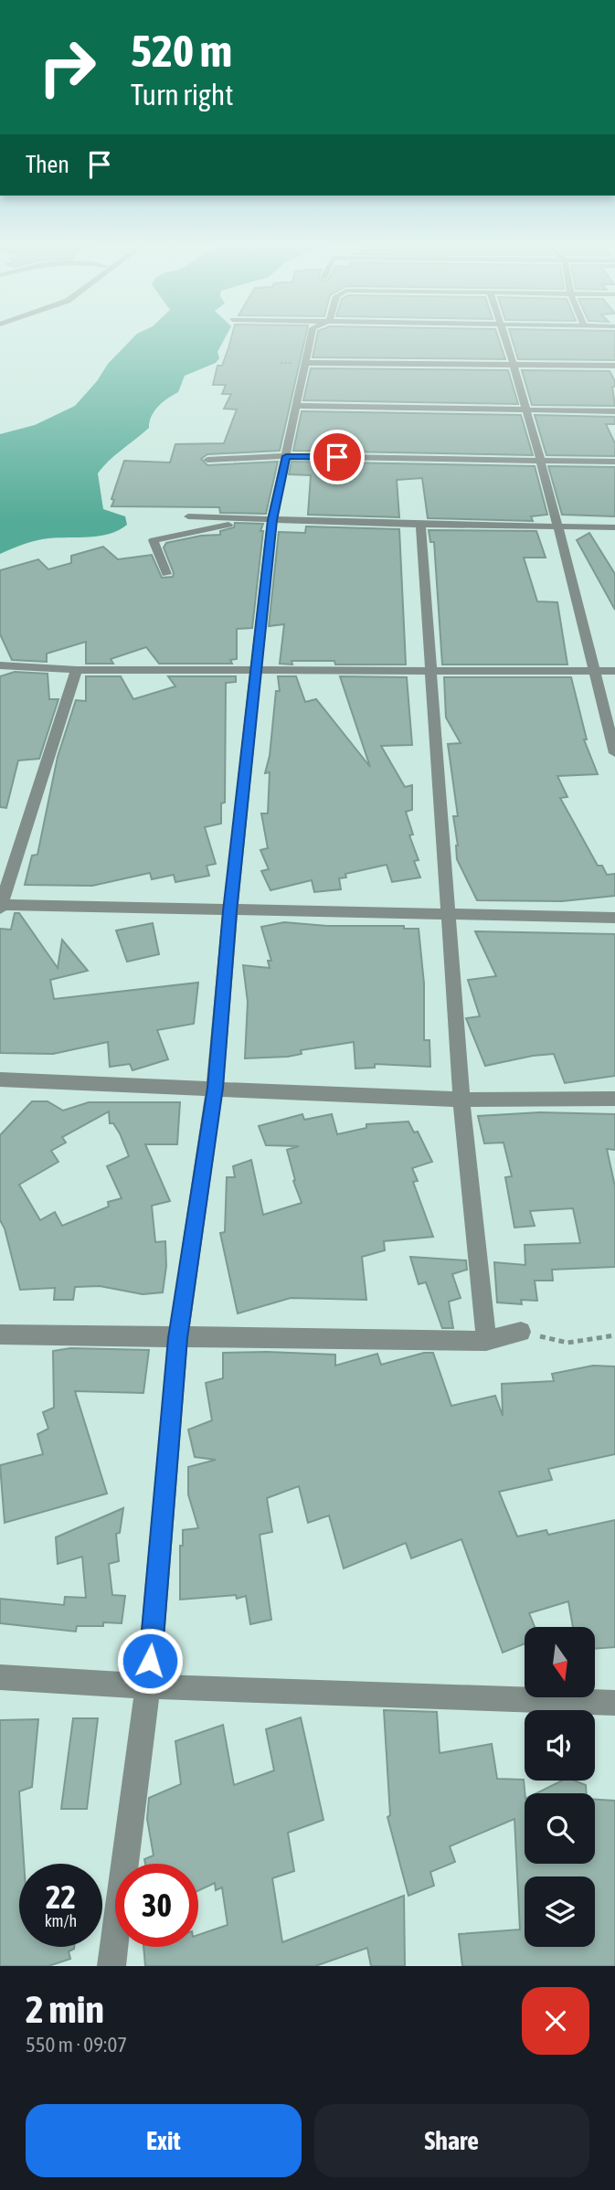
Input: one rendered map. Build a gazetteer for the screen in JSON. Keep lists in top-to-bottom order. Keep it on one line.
{"north":"bottom","page":{"turn":["520 m","Turn right"],"then":"Then","speed":"22 km/h","limit":"30","heading":["2 min","550 m · 09:07"],"buttons":["Exit","Share"]}}
